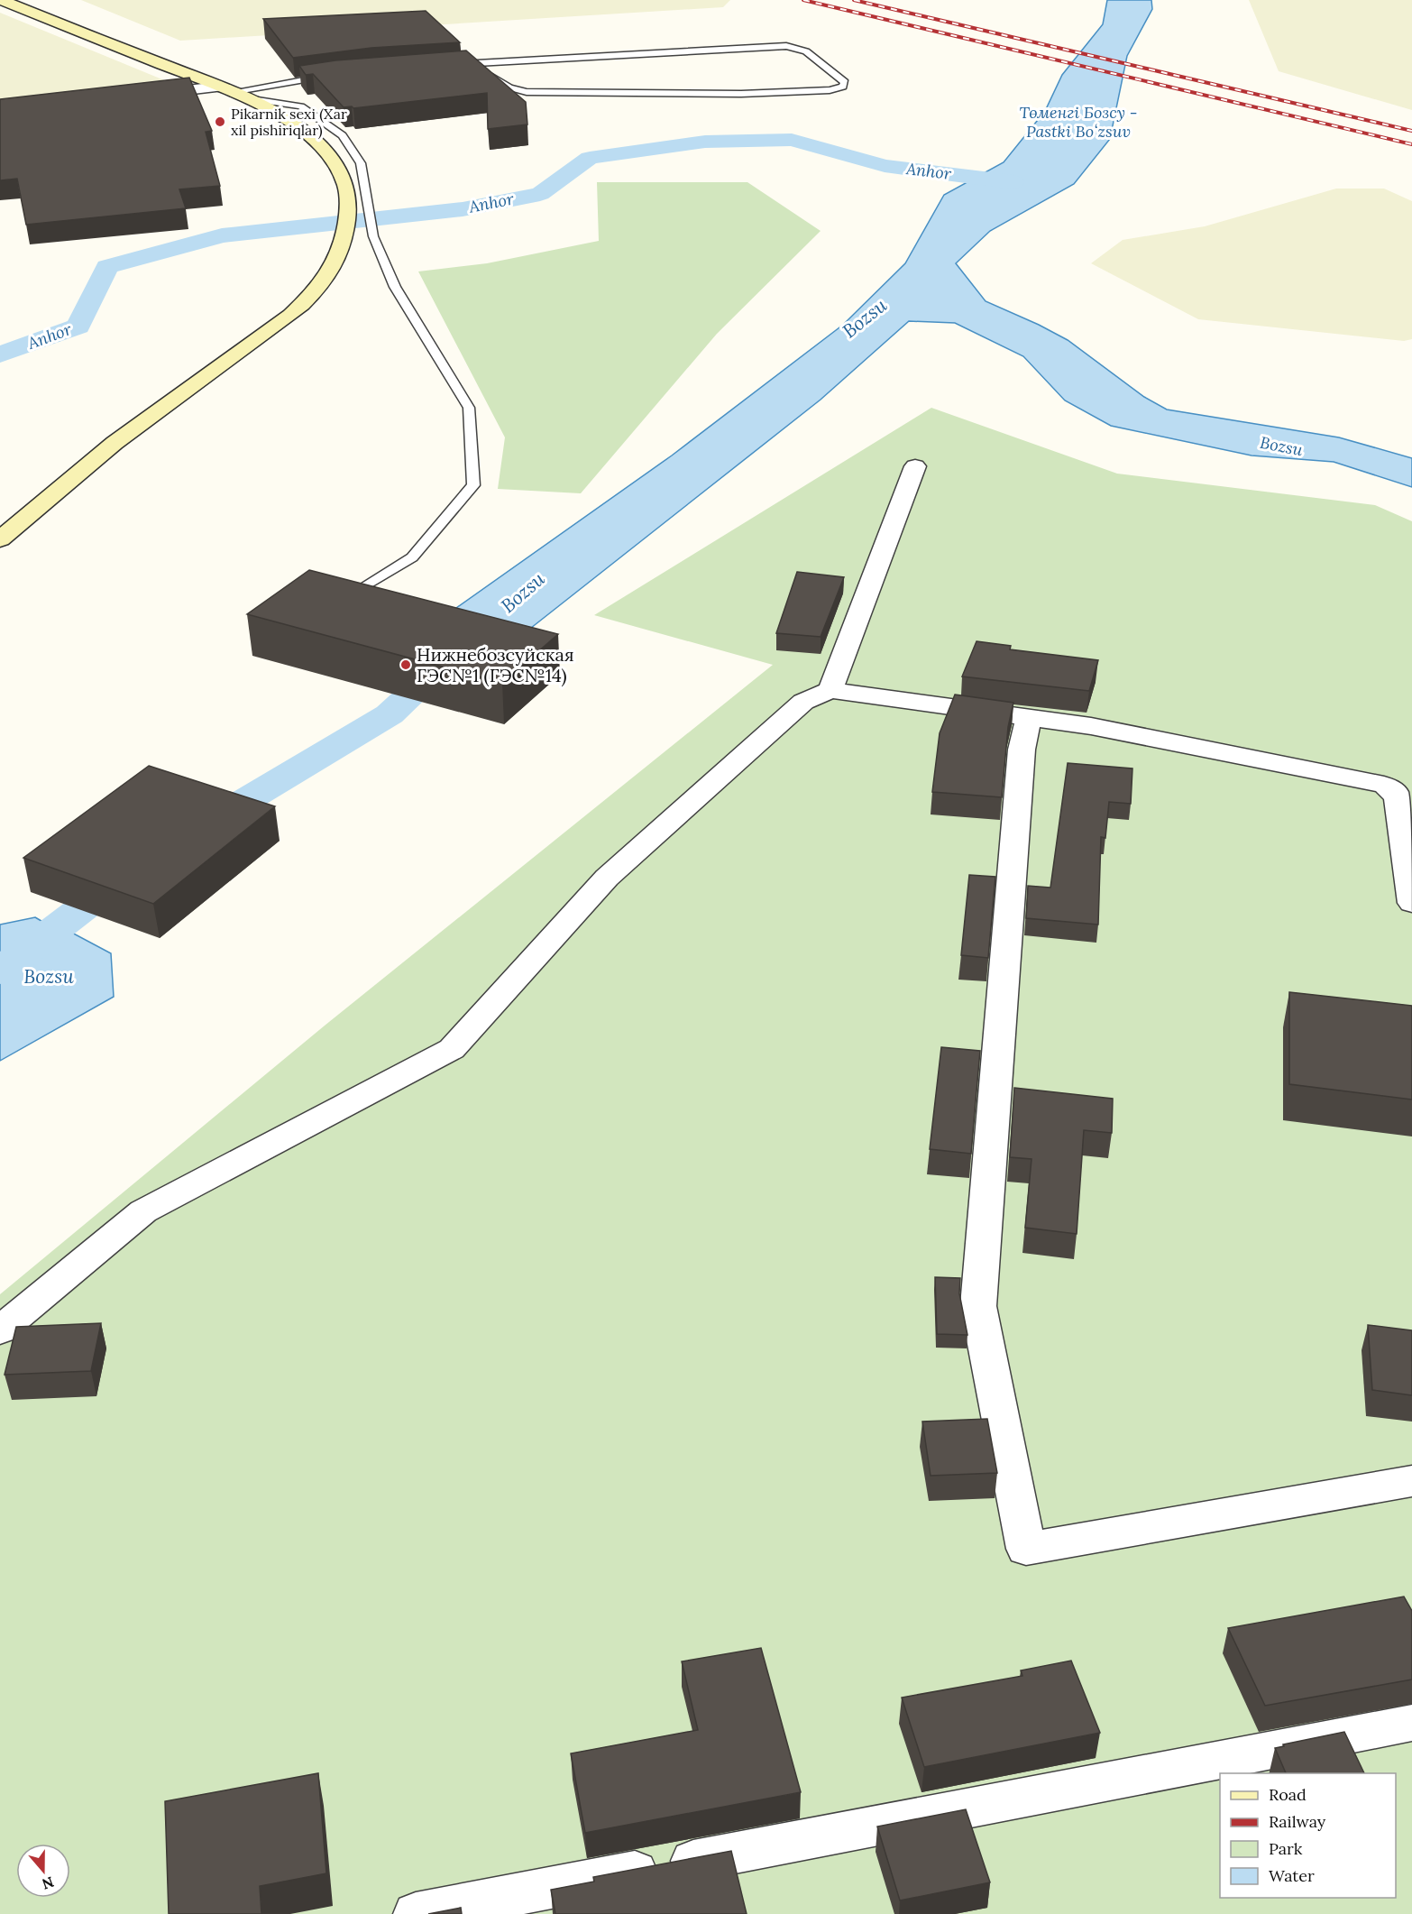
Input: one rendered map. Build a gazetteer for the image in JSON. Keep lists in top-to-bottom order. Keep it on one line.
{"water":["Төменгі Бозсу - Pastki Boʻzsuv","Anhor","Bozsu"],"places":["Pikarnik sexi (Xar xil pishiriqlar)","Нижнебозсуйская ГЭС№1 (ГЭС№14)"],"legend":["Road","Railway","Park","Water"],"north":"bottom"}
